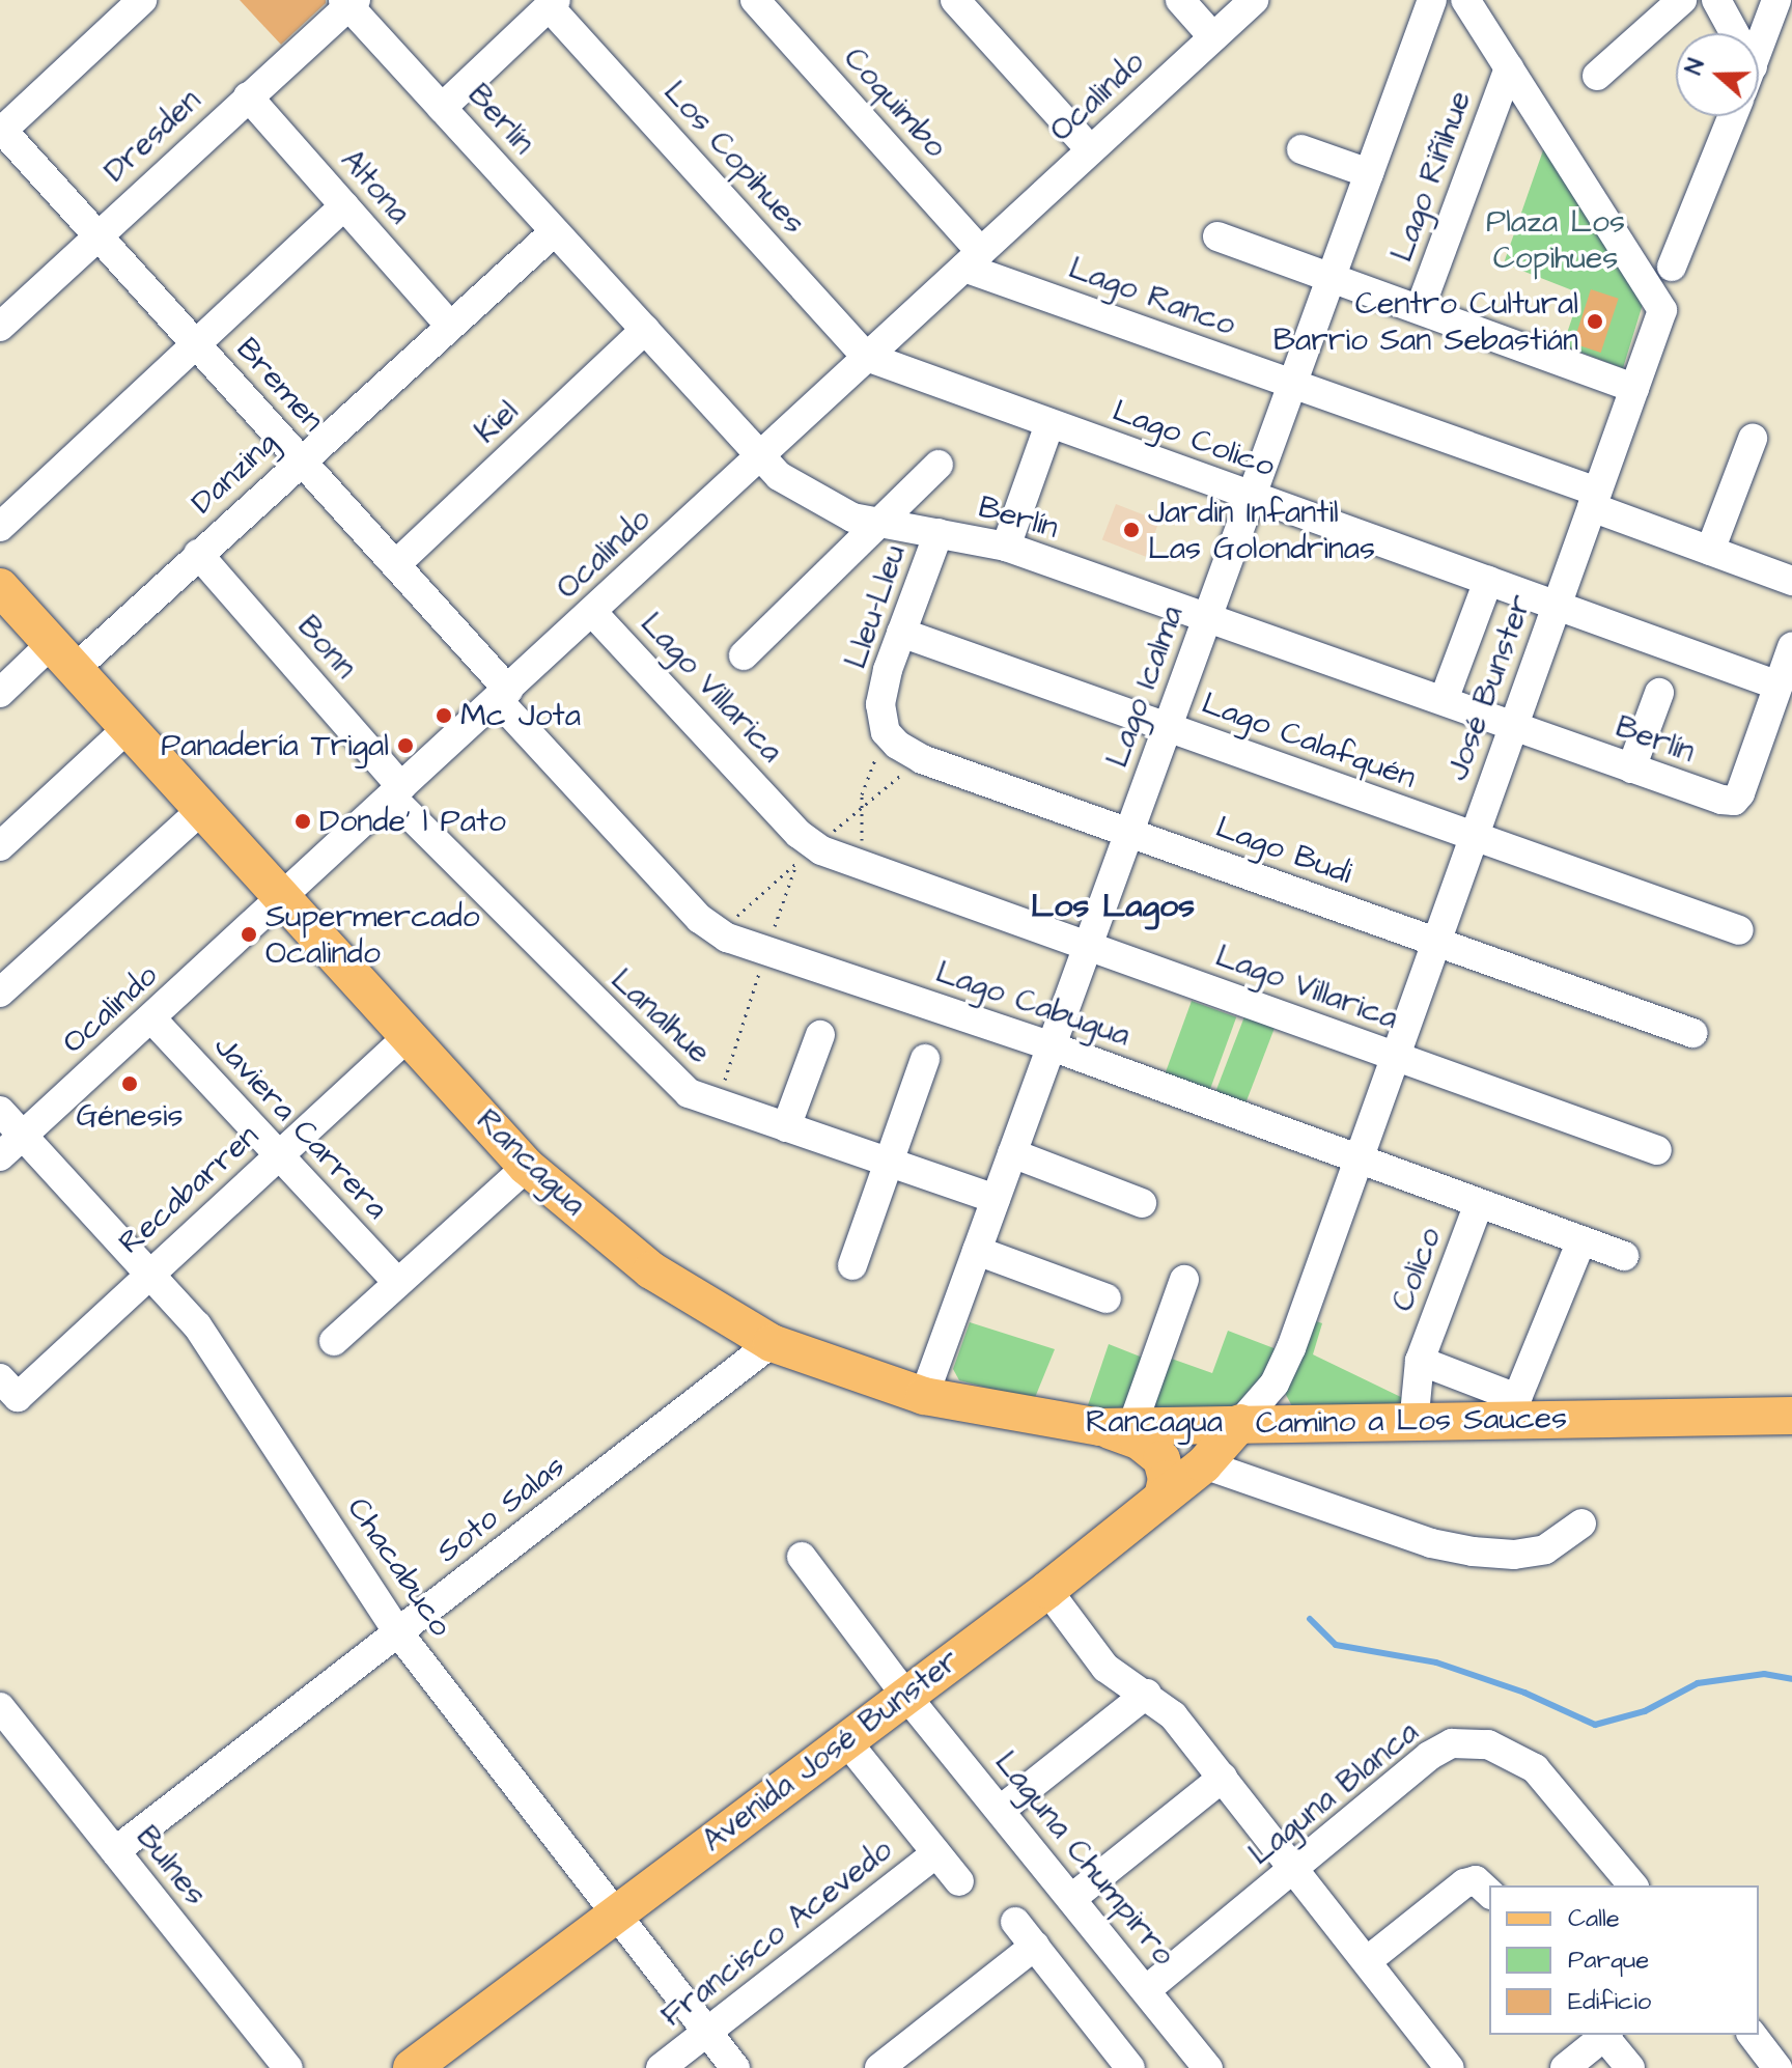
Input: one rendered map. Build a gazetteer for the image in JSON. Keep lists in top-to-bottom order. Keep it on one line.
{"streets":{"main road":["Rancagua","Camino a Los Sauces","Avenida José Bunster"],"street":["Ocalindo","Coquimbo","Berlín","Dresden","Los Copihues","Lago Riñihue","Altona","Lago Ranco","Bremen","Kiel","Lago Colico","Danzing","Lleu-Lleu","Bonn","Lago Icalma","Lago Villarica","José Bunster","Lago Calafquén","Lago Budi","Lago Cabugua","Lanalhue","Javiera Carrera","Recabarren","Colico","Soto Salas","Chacabuco","Laguna Blanca","Laguna Chumpirro","Bulnes","Francisco Acevedo"]},"crossings":[["Ocalindo","Coquimbo"],["Ocalindo","Berlín"],["Ocalindo","Los Copihues"],["Ocalindo","Lago Ranco"],["Ocalindo","Bremen"],["Ocalindo","Lago Colico"],["Ocalindo","Bonn"],["Ocalindo","Lago Villarica"],["Ocalindo","Lago Cabugua"],["Ocalindo","Lanalhue"],["Ocalindo","Javiera Carrera"],["Ocalindo","Rancagua"],["Ocalindo","Chacabuco"],["Coquimbo","Lago Ranco"],["Berlín","Dresden"],["Berlín","Los Copihues"],["Berlín","Kiel"],["Berlín","Lago Colico"],["Berlín","Danzing"],["Berlín","Lleu-Lleu"],["Berlín","Lago Icalma"],["Berlín","José Bunster"],["Dresden","Altona"],["Dresden","Bremen"],["Los Copihues","Lago Colico"],["Lago Riñihue","José Bunster"],["Altona","Danzing"],["Lago Ranco","Lago Icalma"],["Lago Ranco","José Bunster"],["Bremen","Kiel"],["Bremen","Danzing"],["Bremen","Lago Cabugua"],["Lago Colico","Lago Icalma"],["Lago Colico","José Bunster"],["Danzing","Bonn"],["Danzing","Rancagua"],["Lleu-Lleu","Lago Calafquén"],["Lleu-Lleu","Lago Budi"],["Bonn","Lanalhue"],["Lago Icalma","Lago Villarica"],["Lago Icalma","Lago Calafquén"],["Lago Icalma","Lago Budi"],["Lago Icalma","Lago Cabugua"],["Lago Icalma","Lanalhue"],["Lago Icalma","Rancagua"],["Lago Villarica","José Bunster"],["José Bunster","Lago Calafquén"],["José Bunster","Lago Budi"],["José Bunster","Lago Cabugua"],["José Bunster","Rancagua"],["José Bunster","Camino a Los Sauces"],["José Bunster","Avenida José Bunster"],["Lago Cabugua","Colico"],["Javiera Carrera","Recabarren"],["Rancagua","Recabarren"],["Rancagua","Camino a Los Sauces"],["Rancagua","Soto Salas"],["Rancagua","Avenida José Bunster"],["Recabarren","Chacabuco"],["Colico","Camino a Los Sauces"],["Camino a Los Sauces","Avenida José Bunster"],["Soto Salas","Chacabuco"],["Soto Salas","Bulnes"],["Chacabuco","Avenida José Bunster"],["Chacabuco","Francisco Acevedo"],["Avenida José Bunster","Laguna Chumpirro"],["Laguna Blanca","Laguna Chumpirro"]],"districts":["Los Lagos"],"parks":["Plaza Los Copihues"],"places":["Centro Cultural Barrio San Sebastián","Jardin Infantil Las Golondrinas","Mc Jota","Panadería Trigal","Donde' l Pato","Supermercado Ocalindo","Génesis"],"legend":["Calle","Parque","Edificio"],"north":"left"}
